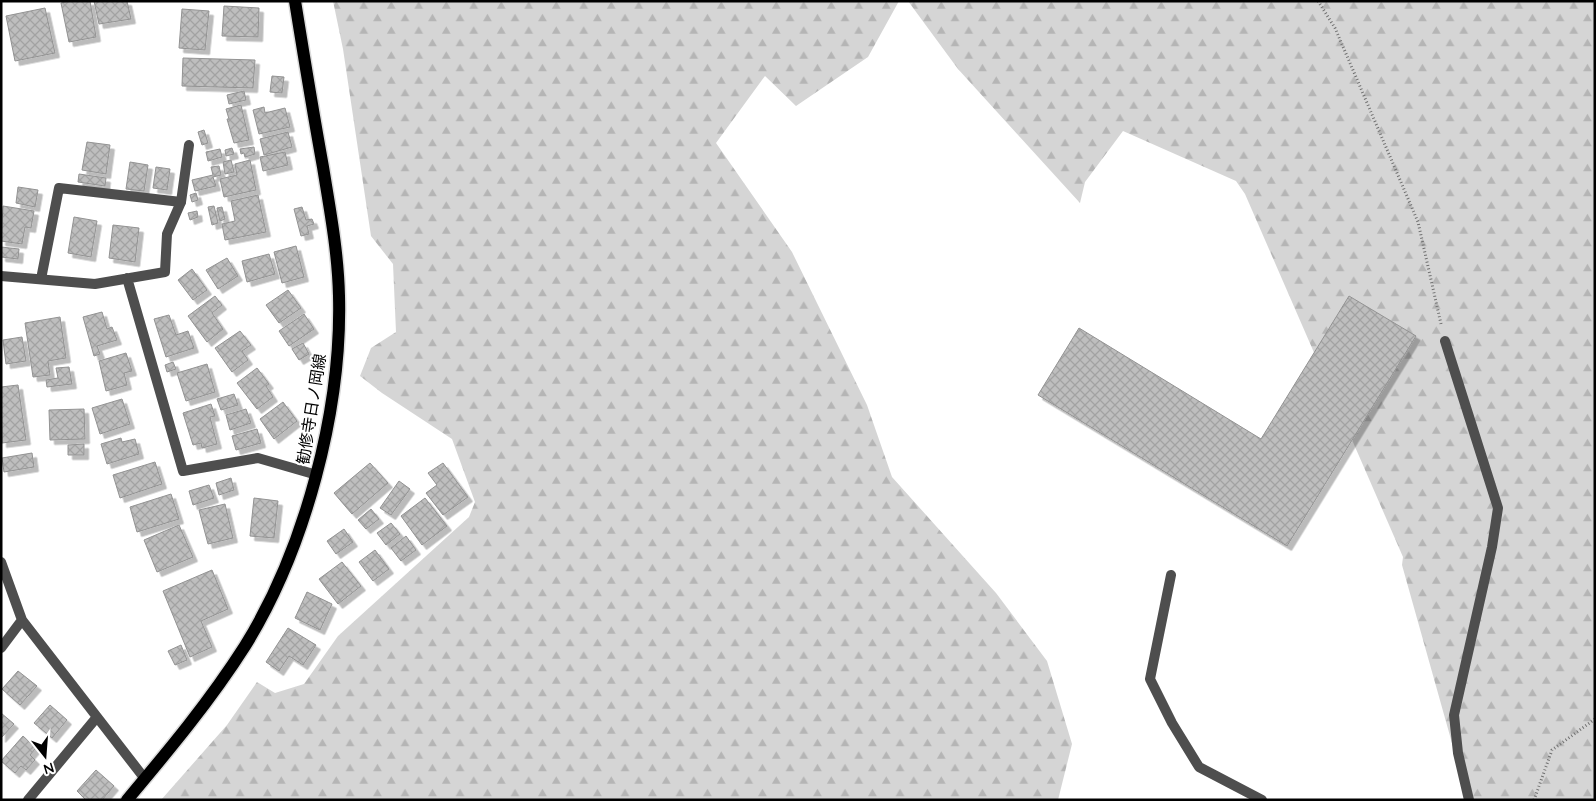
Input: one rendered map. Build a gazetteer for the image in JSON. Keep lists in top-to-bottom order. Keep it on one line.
{"streets":{"main road":["勧修寺日ノ岡線"]},"north":"bottom"}
